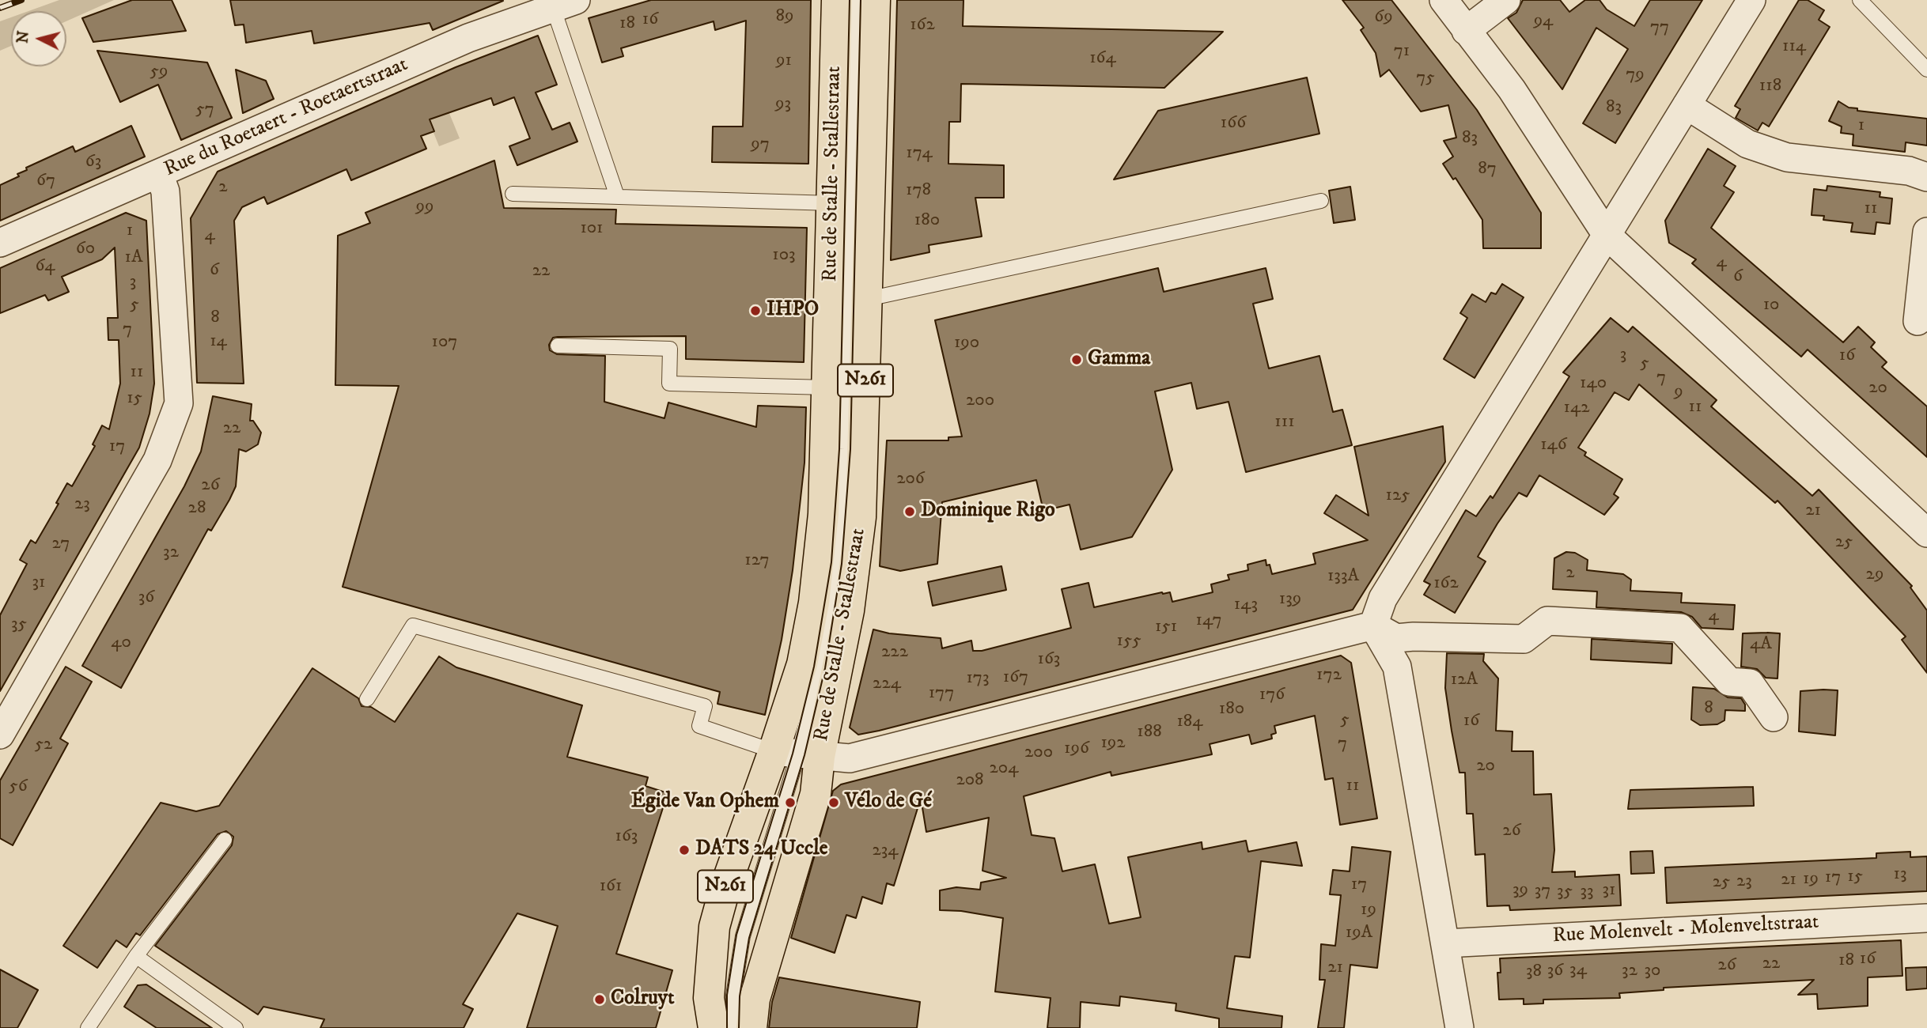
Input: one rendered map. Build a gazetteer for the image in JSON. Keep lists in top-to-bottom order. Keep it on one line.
{"streets":{"main road":["Rue de Stalle - Stallestraat","N261"],"street":["Rue du Roetaert - Roetaertstraat","Rue Molenvelt - Molenveltstraat"]},"places":["IHPO","Gamma","Dominique Rigo","Égide Van Ophem","Vélo de Gé","DATS 24 Uccle","Colruyt"],"house_numbers":["89","69","16","94","18","162","77","114","71","164","91","59","79","75","118","93","83","57","166","1","83","97","174","63","87","67","2","178","99","11","180","101","1","4","60","103","1A","4","64","6","22","6","3","5","10","8","7","14","107","190","3","16","5","11","7","140","20","9","15","200","11","142","111","22","146","17","206","26","125","23","28","21","25","27","32","127","2","29","133A","31","162","36","139","143","4","147","35","151","155","40","4A","222","163","172","167","173","12A","224","177","176","8","180","5","16","184","188","192","7","52","196","200","20","204","208","11","56","26","163","234","13","15","17","19","21","23","25","17","161","39","31","37","35","33","19","19A","16","18","22","26","21","34","36","32","30","38"],"north":"left"}
